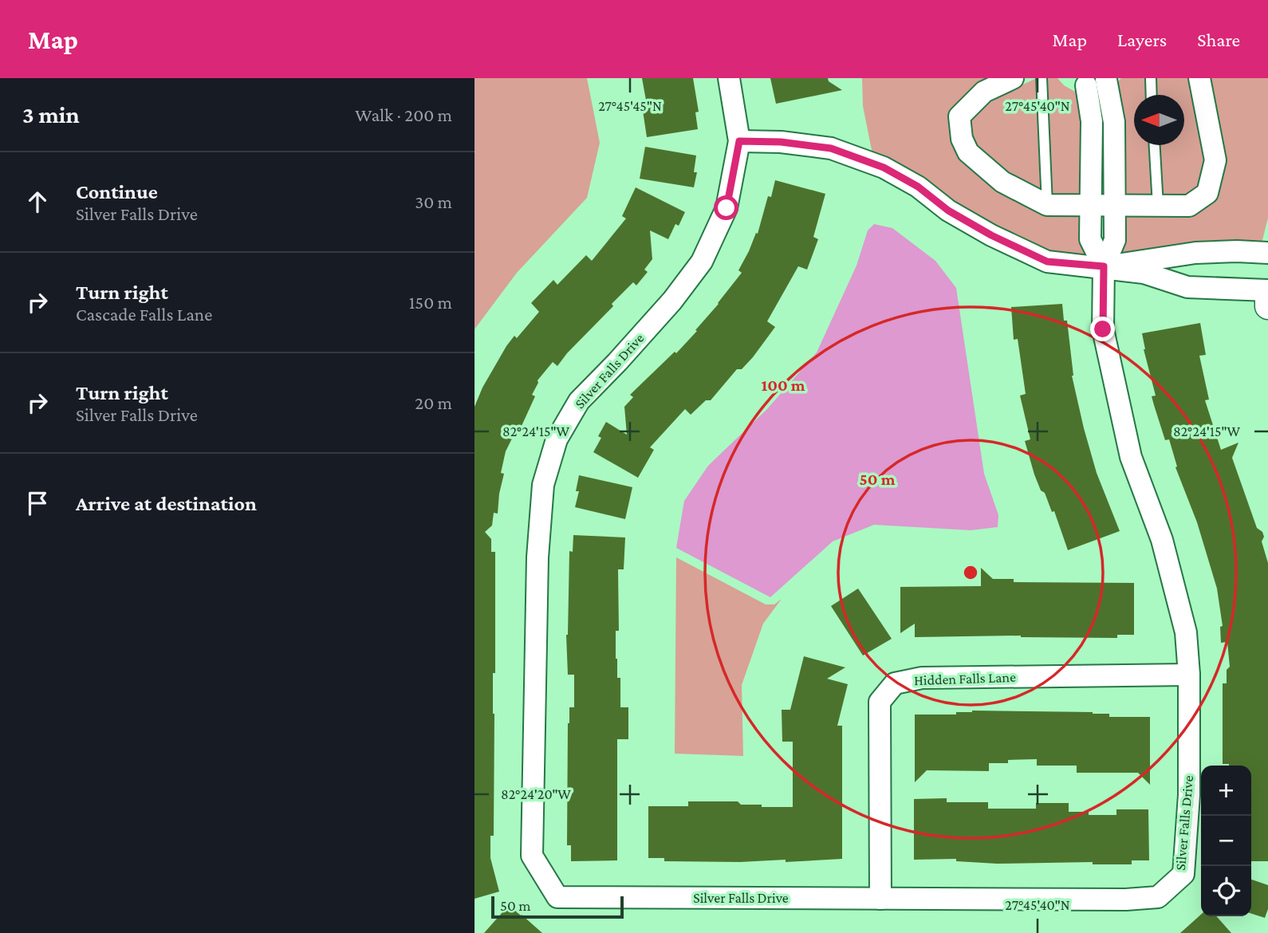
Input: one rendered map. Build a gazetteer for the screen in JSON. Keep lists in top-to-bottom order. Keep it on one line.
{"streets":{"street":["Silver Falls Drive","Hidden Falls Lane"]},"crossings":[["Silver Falls Drive","Hidden Falls Lane"]],"scale_bar":"50 m","north":"left","page":{"header":"Map","nav":["Map","Layers","Share"],"heading":["3 min","Walk · 200 m"],"list":[["Continue","Silver Falls Drive","30 m"],["Turn right","Cascade Falls Lane","150 m"],["Turn right","Silver Falls Drive","20 m"],"Arrive at destination"],"map_buttons":["+","−"],"scale":"50 m"},"coordinates":["27°45'45\"N","27°45'40\"N","82°24'15\"W","82°24'20\"W"],"rings":["100 m","50 m"]}
